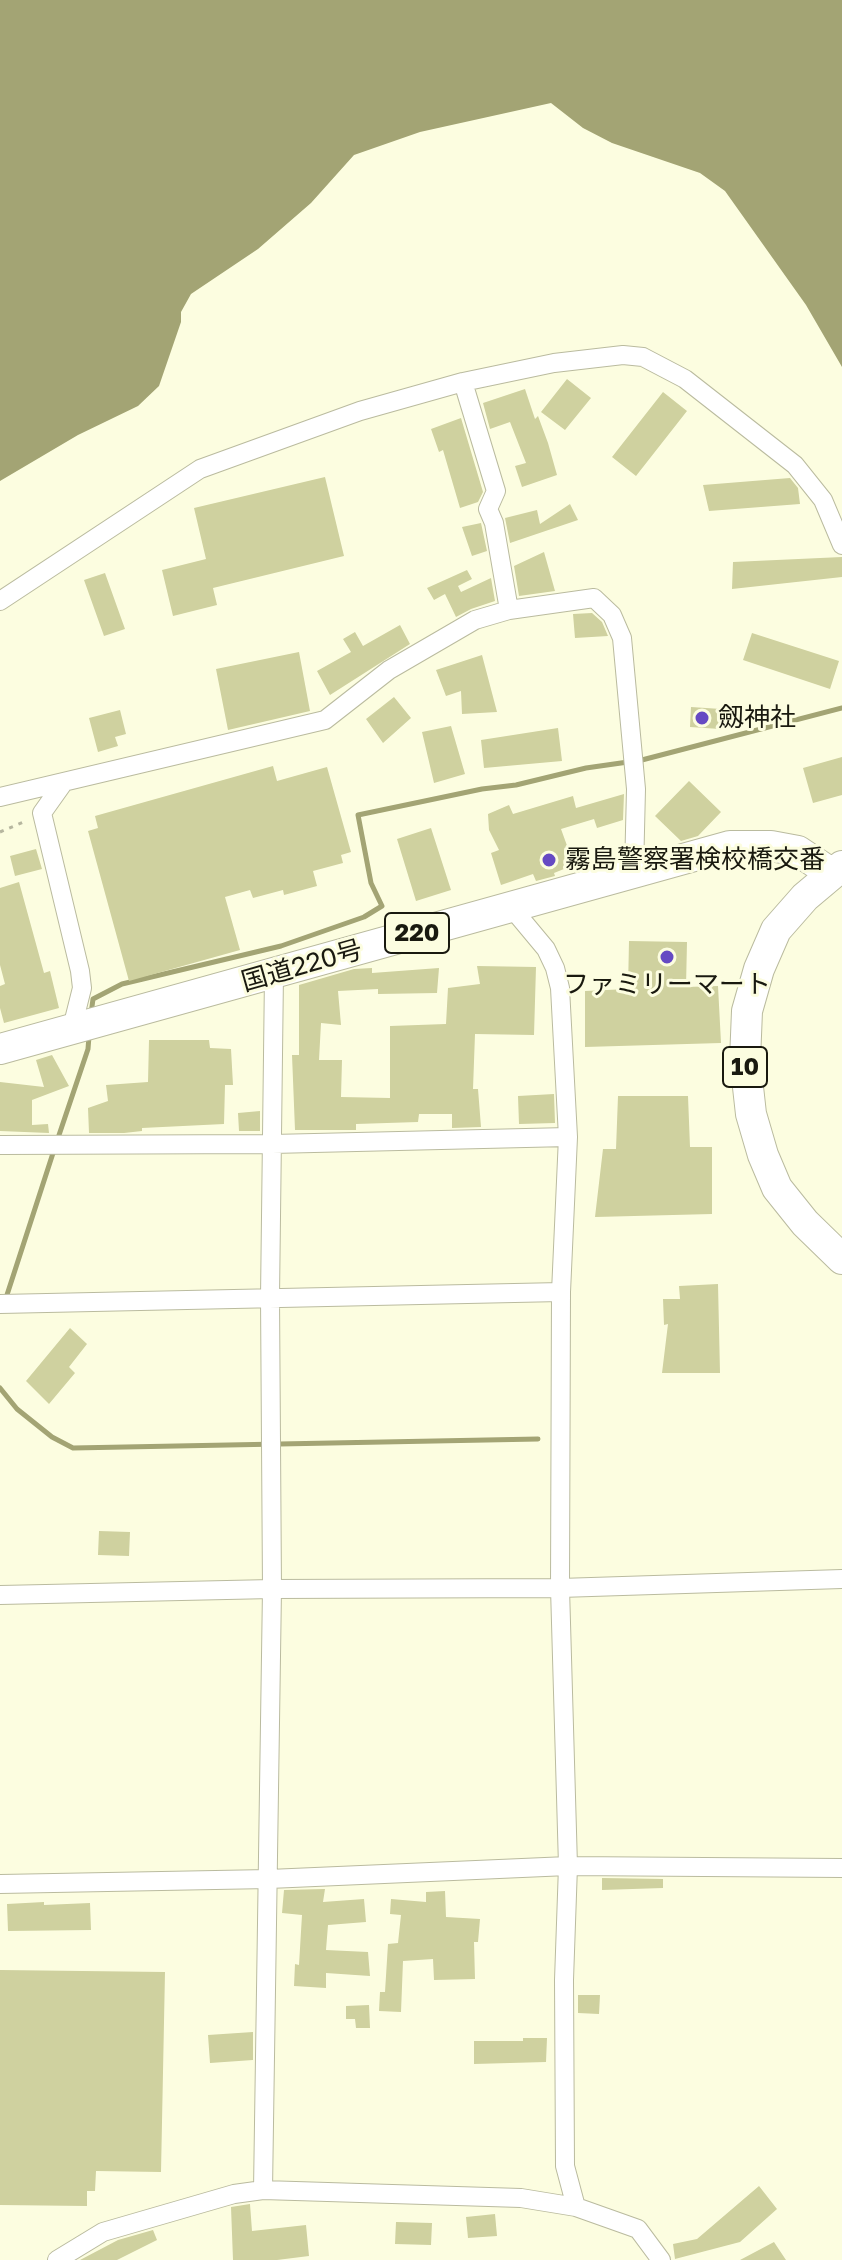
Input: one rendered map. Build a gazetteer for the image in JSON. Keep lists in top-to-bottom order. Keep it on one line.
{"streets":{"highway":["220","国道220号","10"]},"crossings":[["国道220号","10"]],"places":["劔神社","霧島警察署検校橋交番","ファミリーマート"]}
